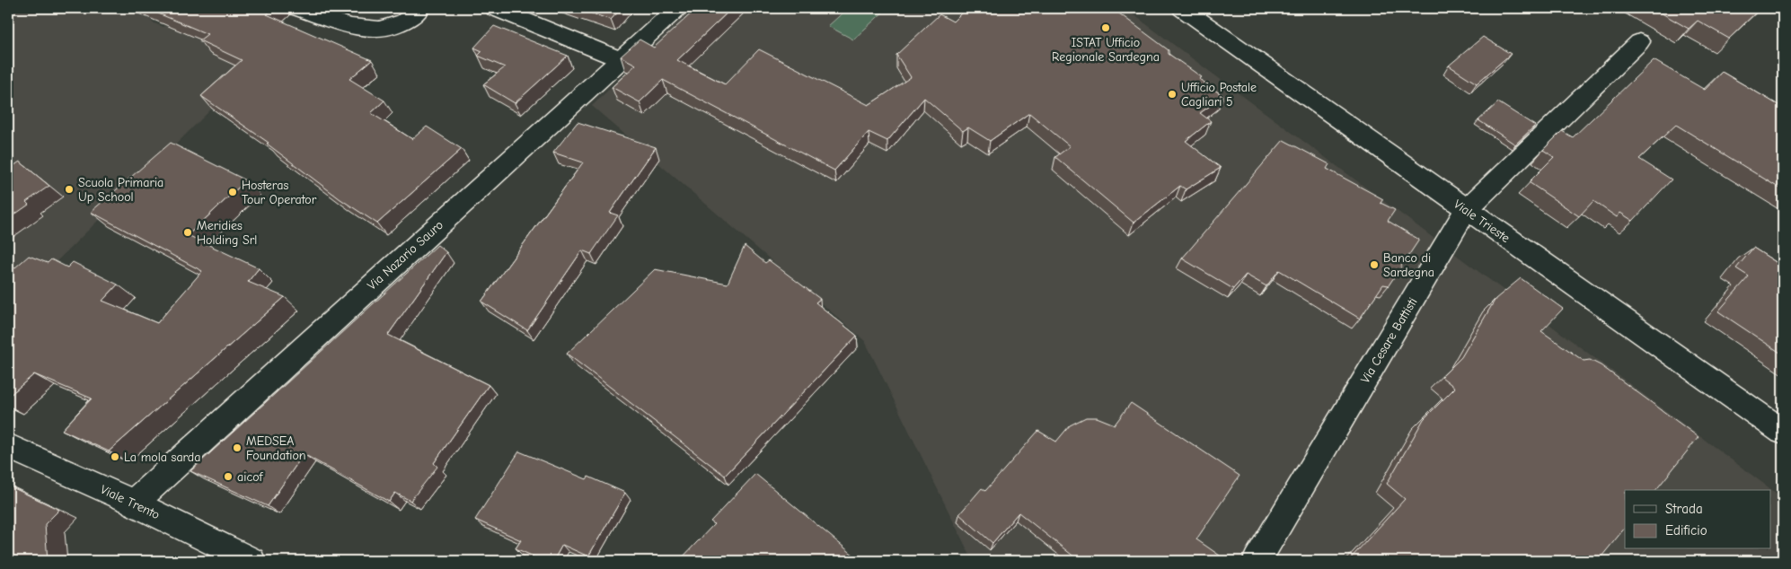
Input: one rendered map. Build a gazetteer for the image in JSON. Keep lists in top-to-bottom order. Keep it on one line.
{"streets":{"street":["Viale Trieste","Via Nazario Sauro","Via Cesare Battisti","Viale Trento"]},"crossings":[["Viale Trieste","Via Cesare Battisti"],["Via Nazario Sauro","Viale Trento"]],"places":["ISTAT Ufficio Regionale Sardegna","Ufficio Postale Cagliari 5","Scuola Primaria Up School","Hosteras Tour Operator","Meridies Holding Srl","Banco di Sardegna","MEDSEA Foundation","La mola sarda","aicof"],"legend":["Strada","Edificio"]}
